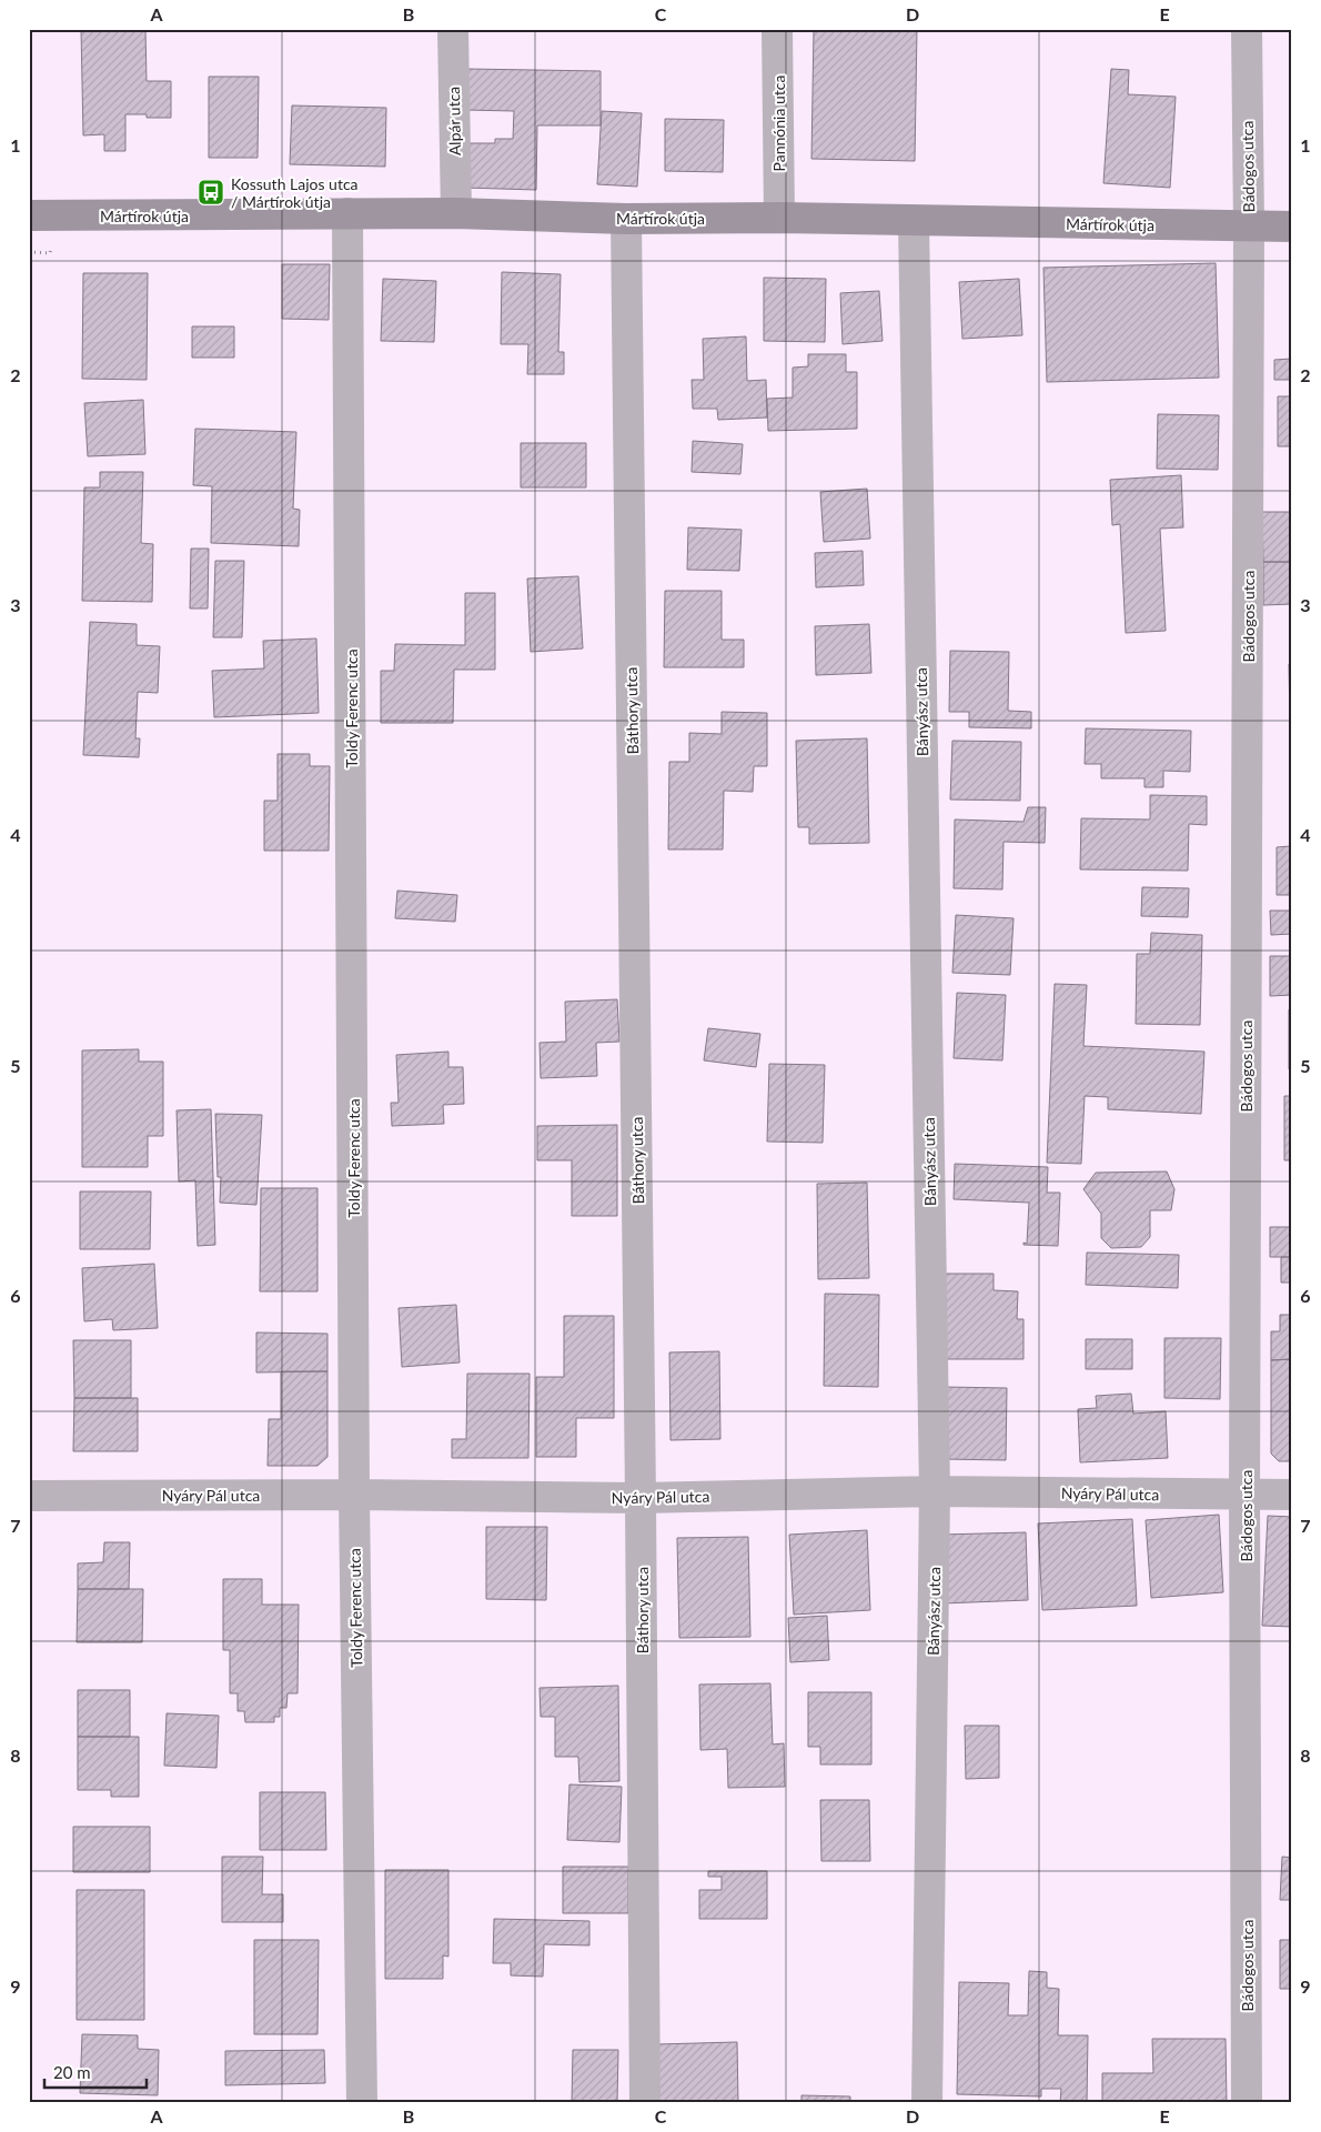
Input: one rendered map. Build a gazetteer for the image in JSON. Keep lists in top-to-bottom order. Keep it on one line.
{"streets":{"street":["Alpár utca","Pannónia utca","Bádogos utca","Mártírok útja","Toldy Ferenc utca","Báthory utca","Bányász utca","Nyáry Pál utca"]},"crossings":[["Alpár utca","Mártírok útja"],["Pannónia utca","Mártírok útja"],["Bádogos utca","Mártírok útja"],["Bádogos utca","Nyáry Pál utca"],["Mártírok útja","Toldy Ferenc utca"],["Mártírok útja","Báthory utca"],["Mártírok útja","Bányász utca"],["Toldy Ferenc utca","Nyáry Pál utca"],["Báthory utca","Nyáry Pál utca"],["Bányász utca","Nyáry Pál utca"]],"places":{"bus stop":["Kossuth Lajos utca / Mártírok útja"]},"scale_bar":"20 m","grid":{"columns":["A","B","C","D","E"],"rows":["1","2","3","4","5","6","7","8","9"]}}
